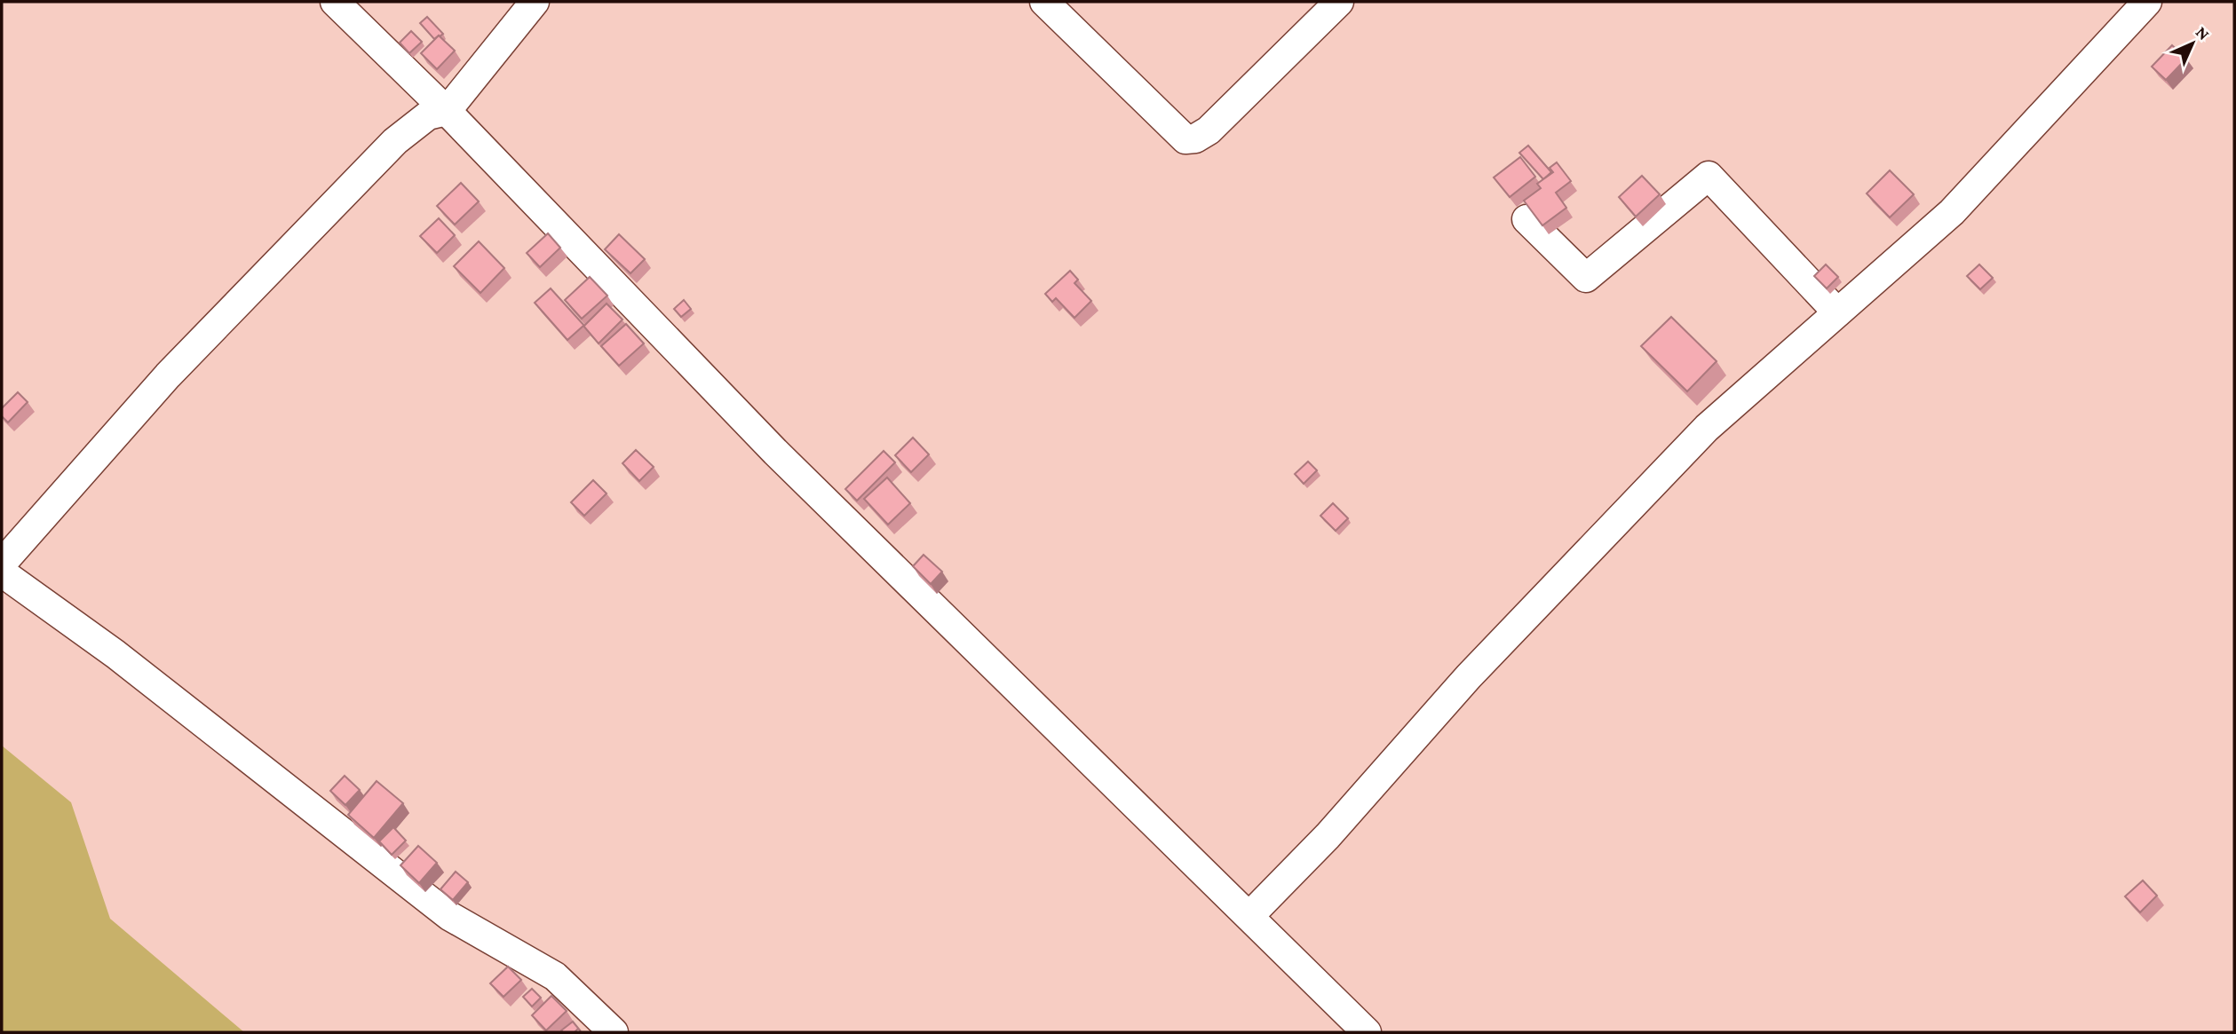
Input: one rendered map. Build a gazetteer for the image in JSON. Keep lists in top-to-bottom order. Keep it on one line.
{"north":"top right"}
